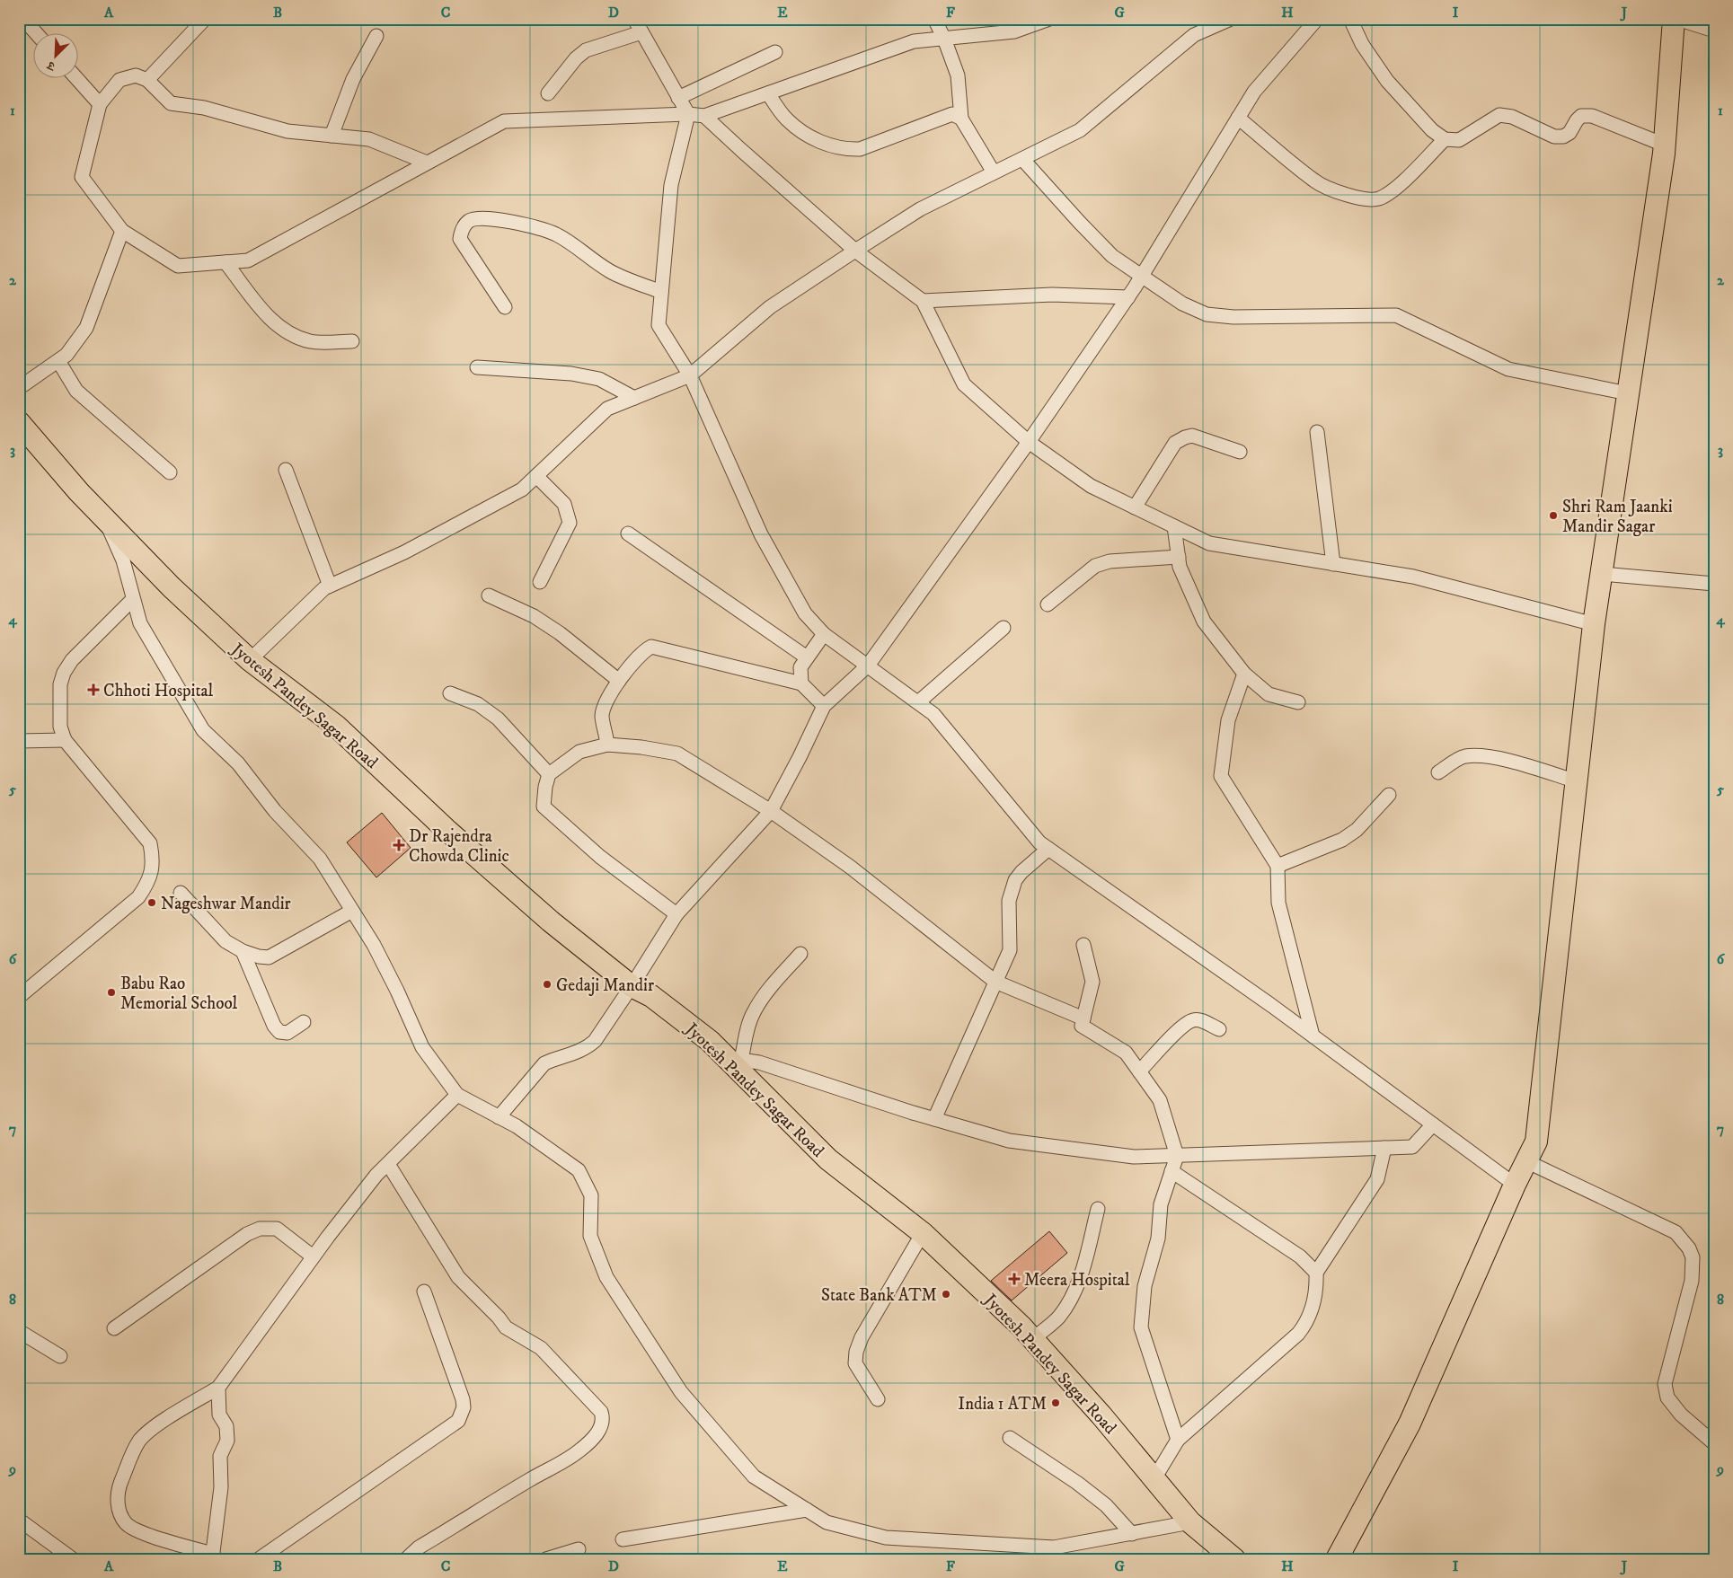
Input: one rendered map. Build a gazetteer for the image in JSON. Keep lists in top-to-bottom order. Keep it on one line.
{"streets":{"main road":["Jyotesh Pandey Sagar Road"]},"places":{"other":["Shri Ram Jaanki Mandir Sagar","Nageshwar Mandir","Gedaji Mandir","Babu Rao Memorial School","State Bank ATM","India 1 ATM"],"health":["Chhoti Hospital","Dr Rajendra Chowda Clinic","Meera Hospital"]},"north":"bottom left","grid":{"columns":["A","B","C","D","E","F","G","H","I","J"],"rows":["1","2","3","4","5","6","7","8","9"]}}
